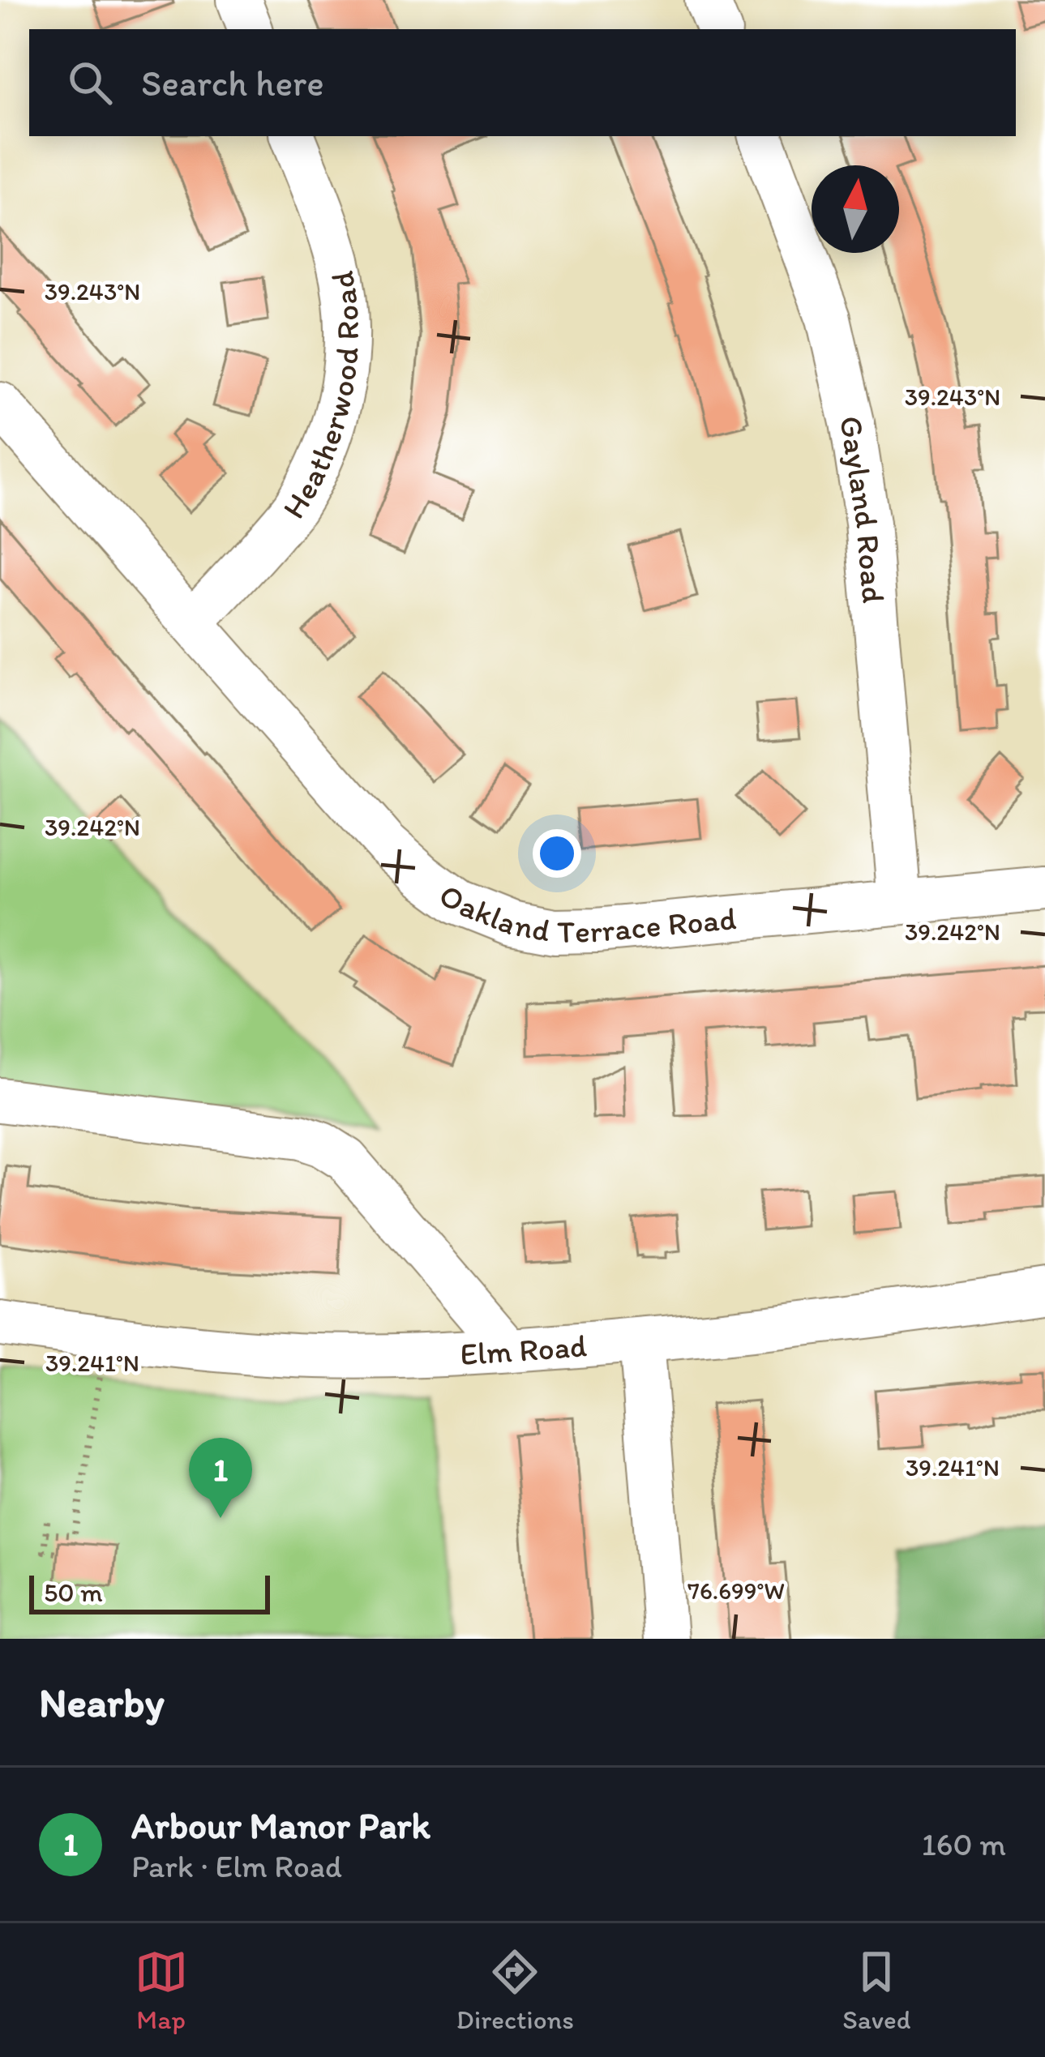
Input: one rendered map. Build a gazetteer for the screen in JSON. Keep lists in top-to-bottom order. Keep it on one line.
{"streets":{"street":["Heatherwood Road","Gayland Road","Oakland Terrace Road","Elm Road"]},"crossings":[["Heatherwood Road","Oakland Terrace Road"],["Gayland Road","Oakland Terrace Road"]],"scale_bar":"50 m","north":"top","page":{"search":"Search here","pins":"1","scale":"50 m","heading":"Nearby","list":[{"mark":"1","name":"Arbour Manor Park","note":"Park · Elm Road","value":"160 m"}],"nav":["Map","Directions","Saved"]},"coordinates":["39.243°N","39.242°N","39.241°N","76.699°W"]}
